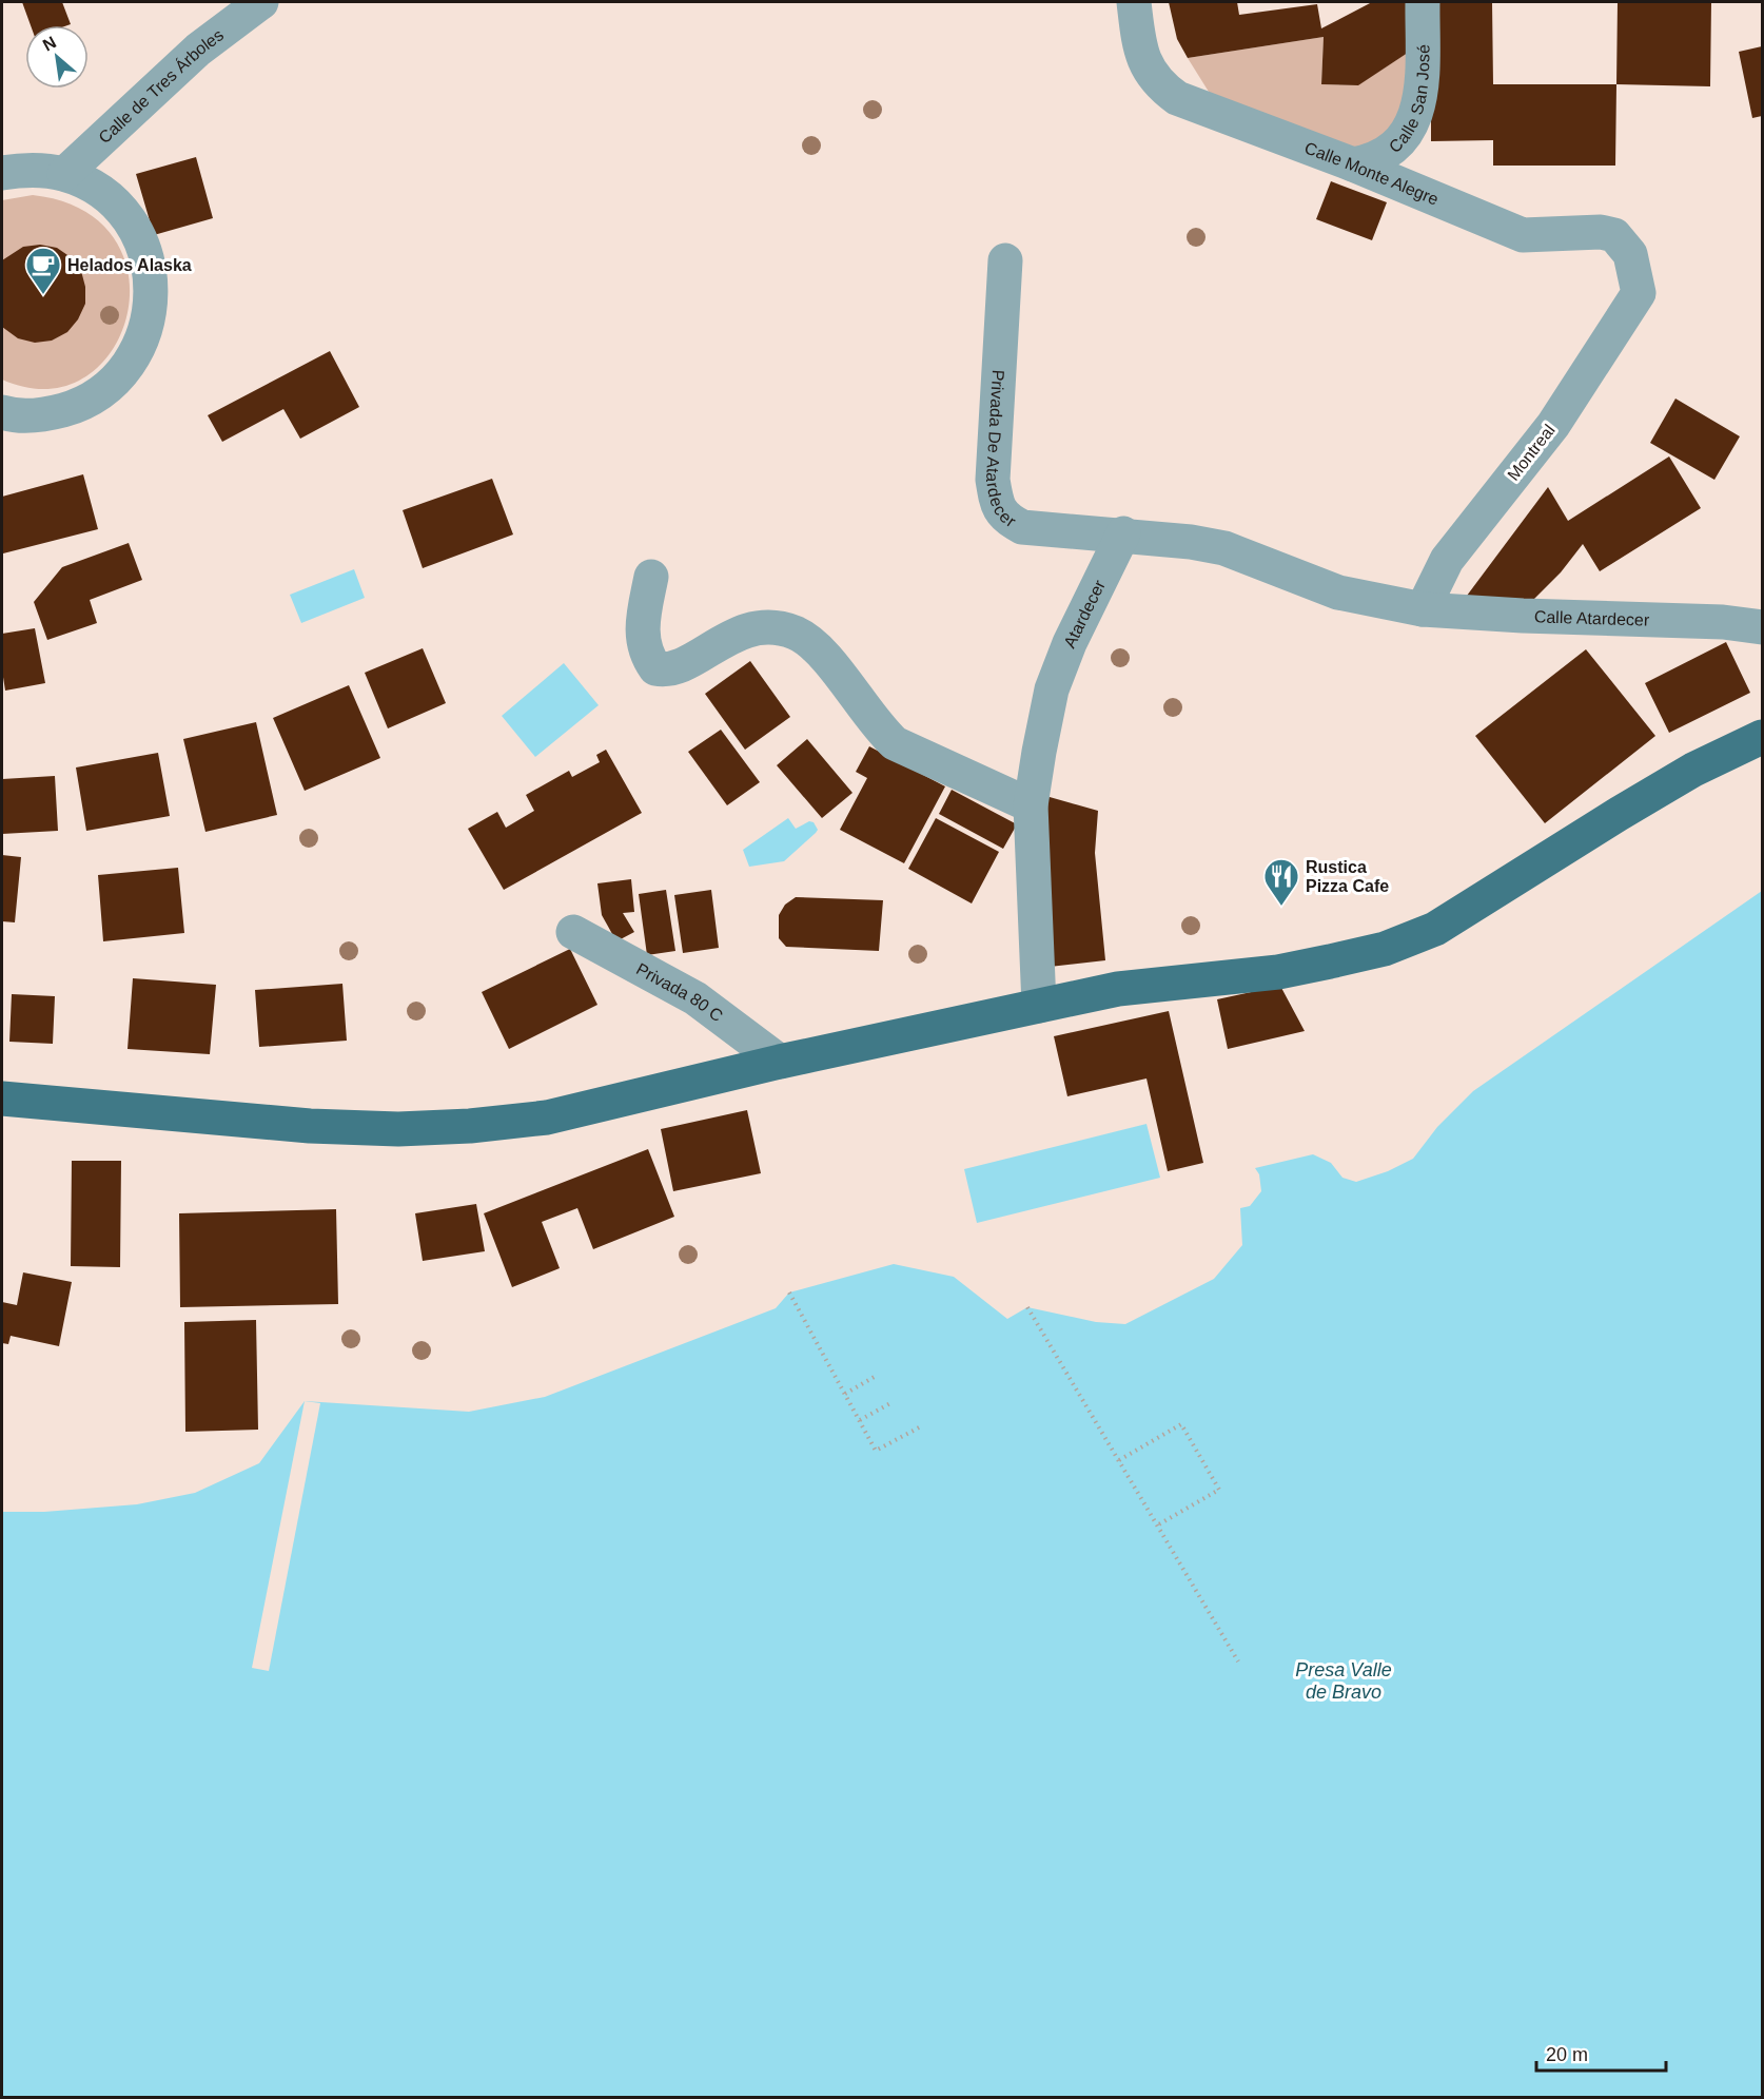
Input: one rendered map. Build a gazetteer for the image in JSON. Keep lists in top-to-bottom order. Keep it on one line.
{"streets":{"street":["Calle de Tres Árboles","Calle San José","Calle Monte Alegre","Privada De Atardecer","Montreal","Atardecer","Calle Atardecer","Privada 80 C"]},"crossings":[["Calle San José","Calle Monte Alegre"],["Calle Monte Alegre","Montreal"],["Privada De Atardecer","Atardecer"],["Montreal","Calle Atardecer"]],"water":["Presa Valle de Bravo"],"places":{"cafe":["Helados Alaska"],"restaurant":["Rustica Pizza Cafe"]},"scale_bar":"20 m","north":"top left"}
